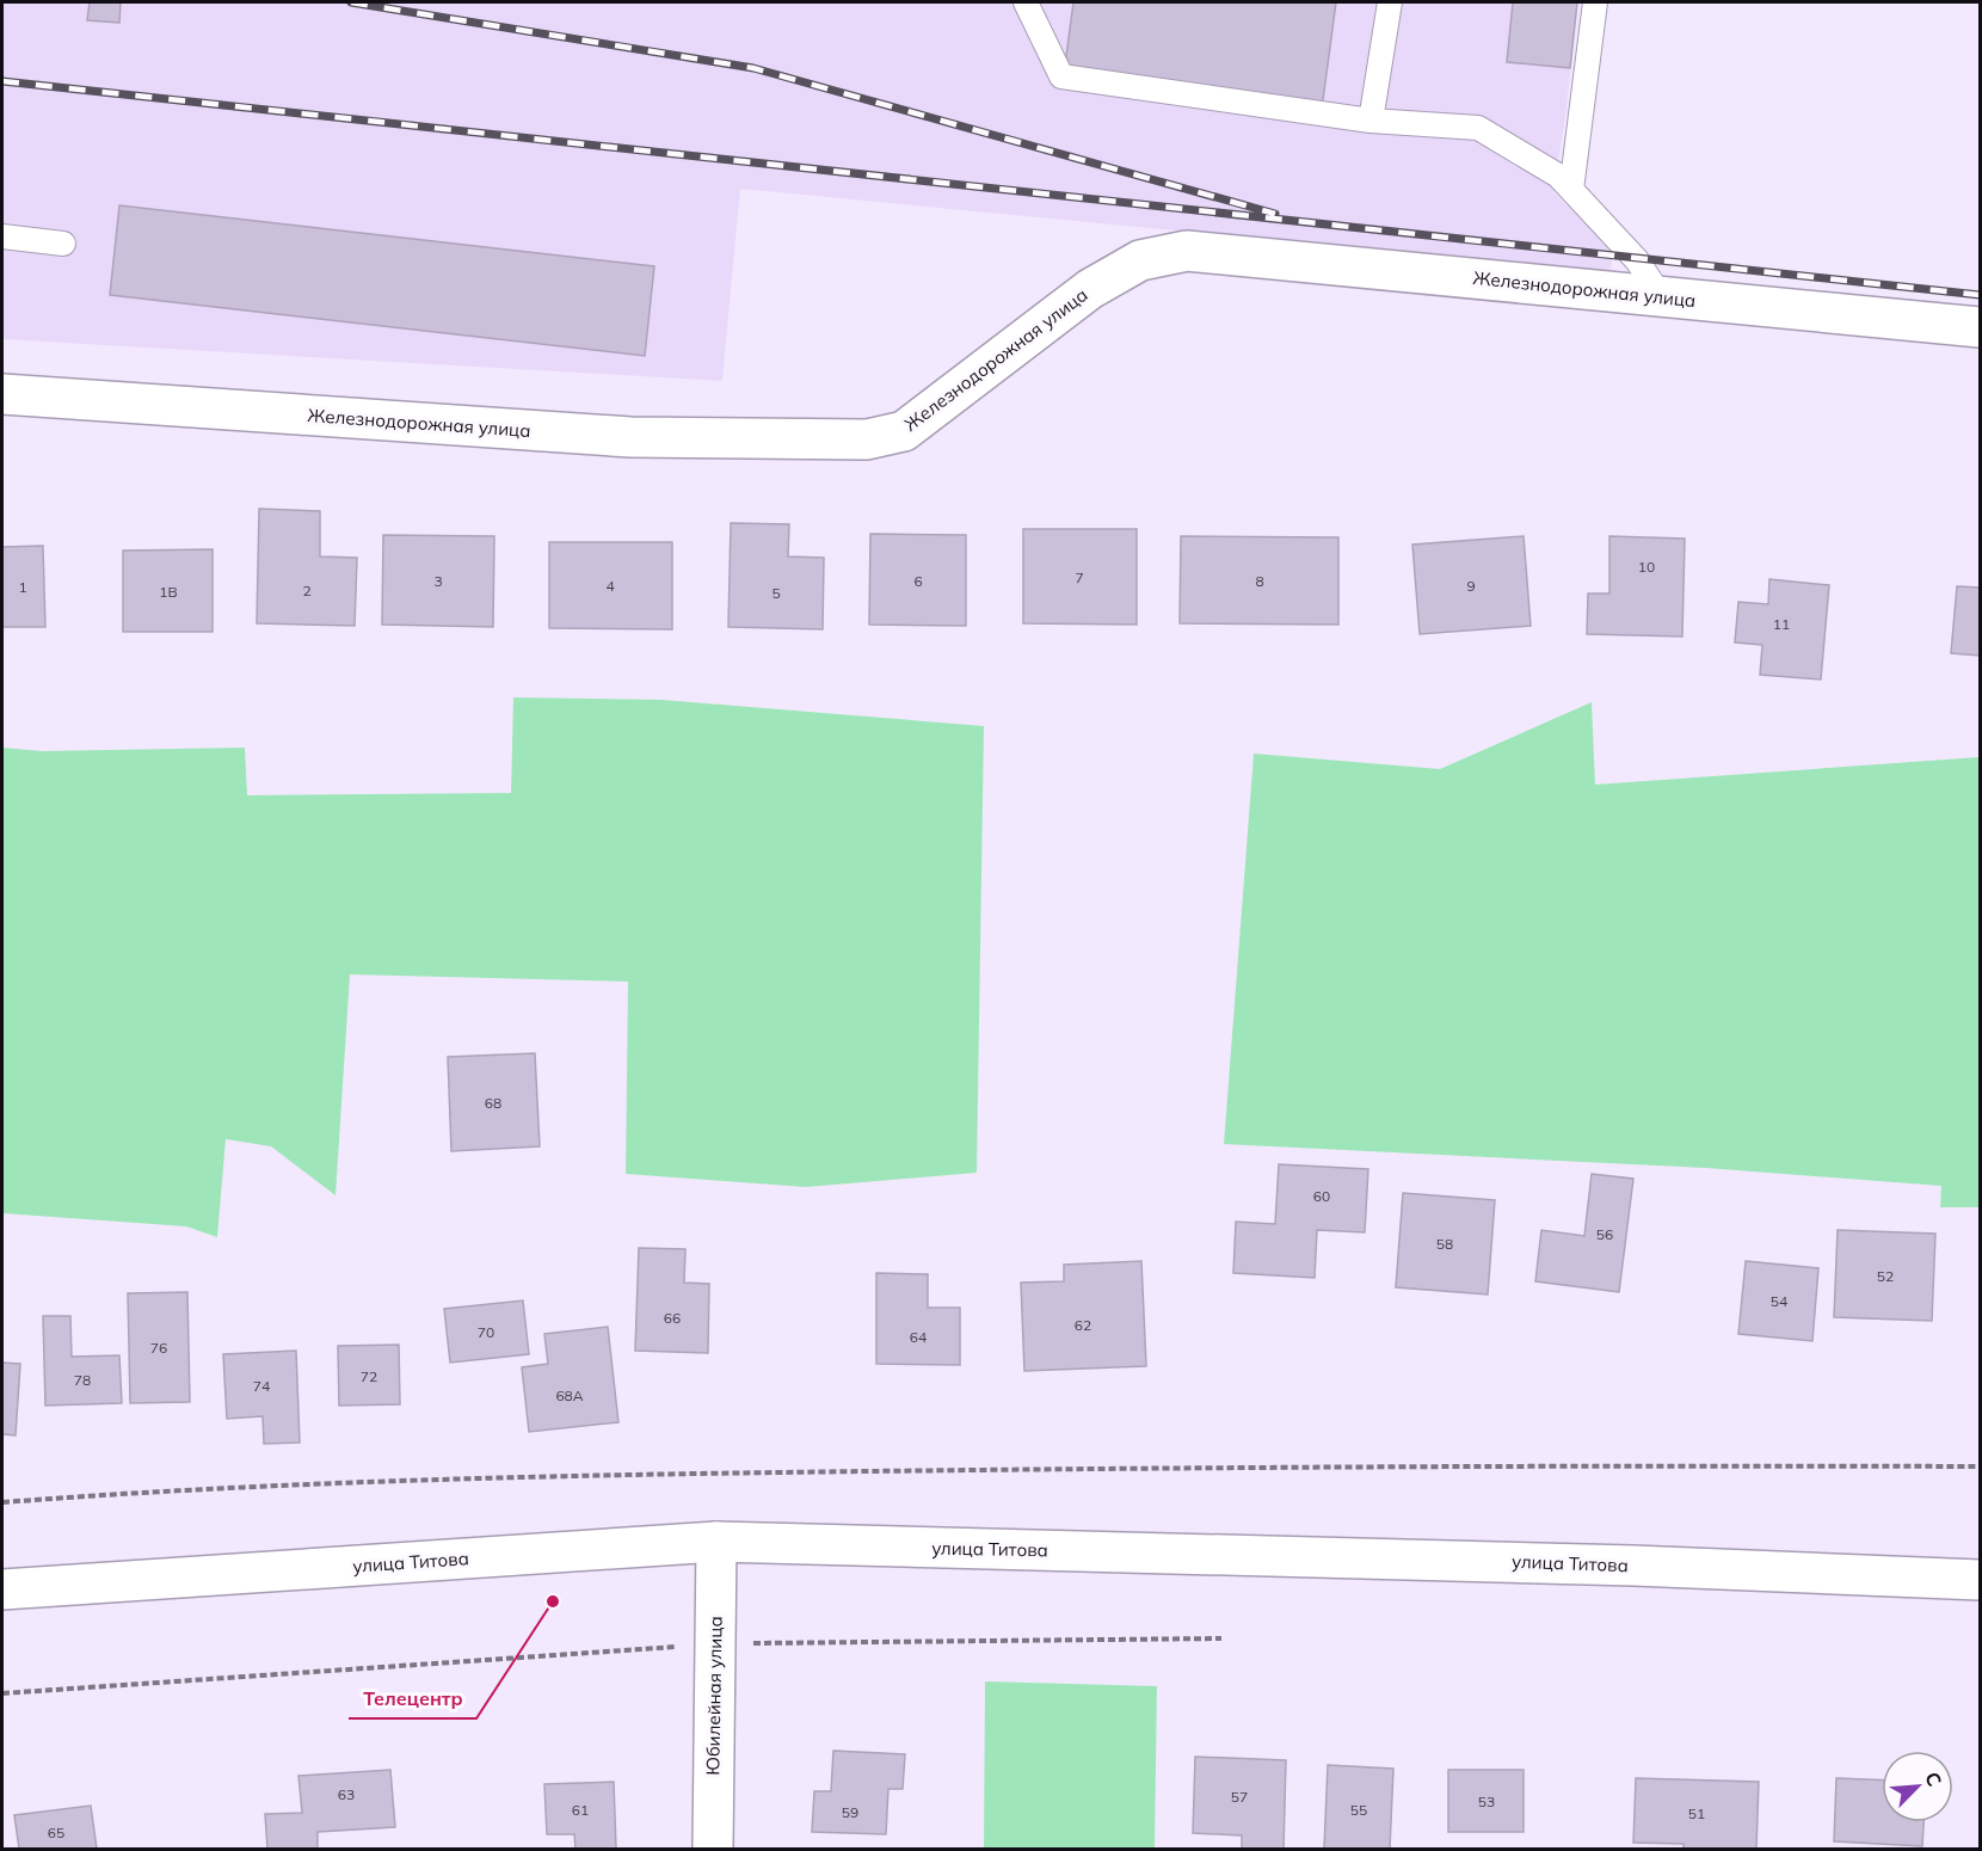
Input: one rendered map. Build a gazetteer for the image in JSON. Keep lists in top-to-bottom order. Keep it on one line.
{"streets":{"street":["Железнодорожная улица","улица Титова","Юбилейная улица"]},"crossings":[["улица Титова","Юбилейная улица"]],"places":["Телецентр"],"house_numbers":["10","7","3","6","8","4","9","1","2","1В","5","11","68","60","56","58","52","54","66","62","70","64","76","72","78","74","68А","63","57","53","61","55","59","51","65"],"north":"top right"}
